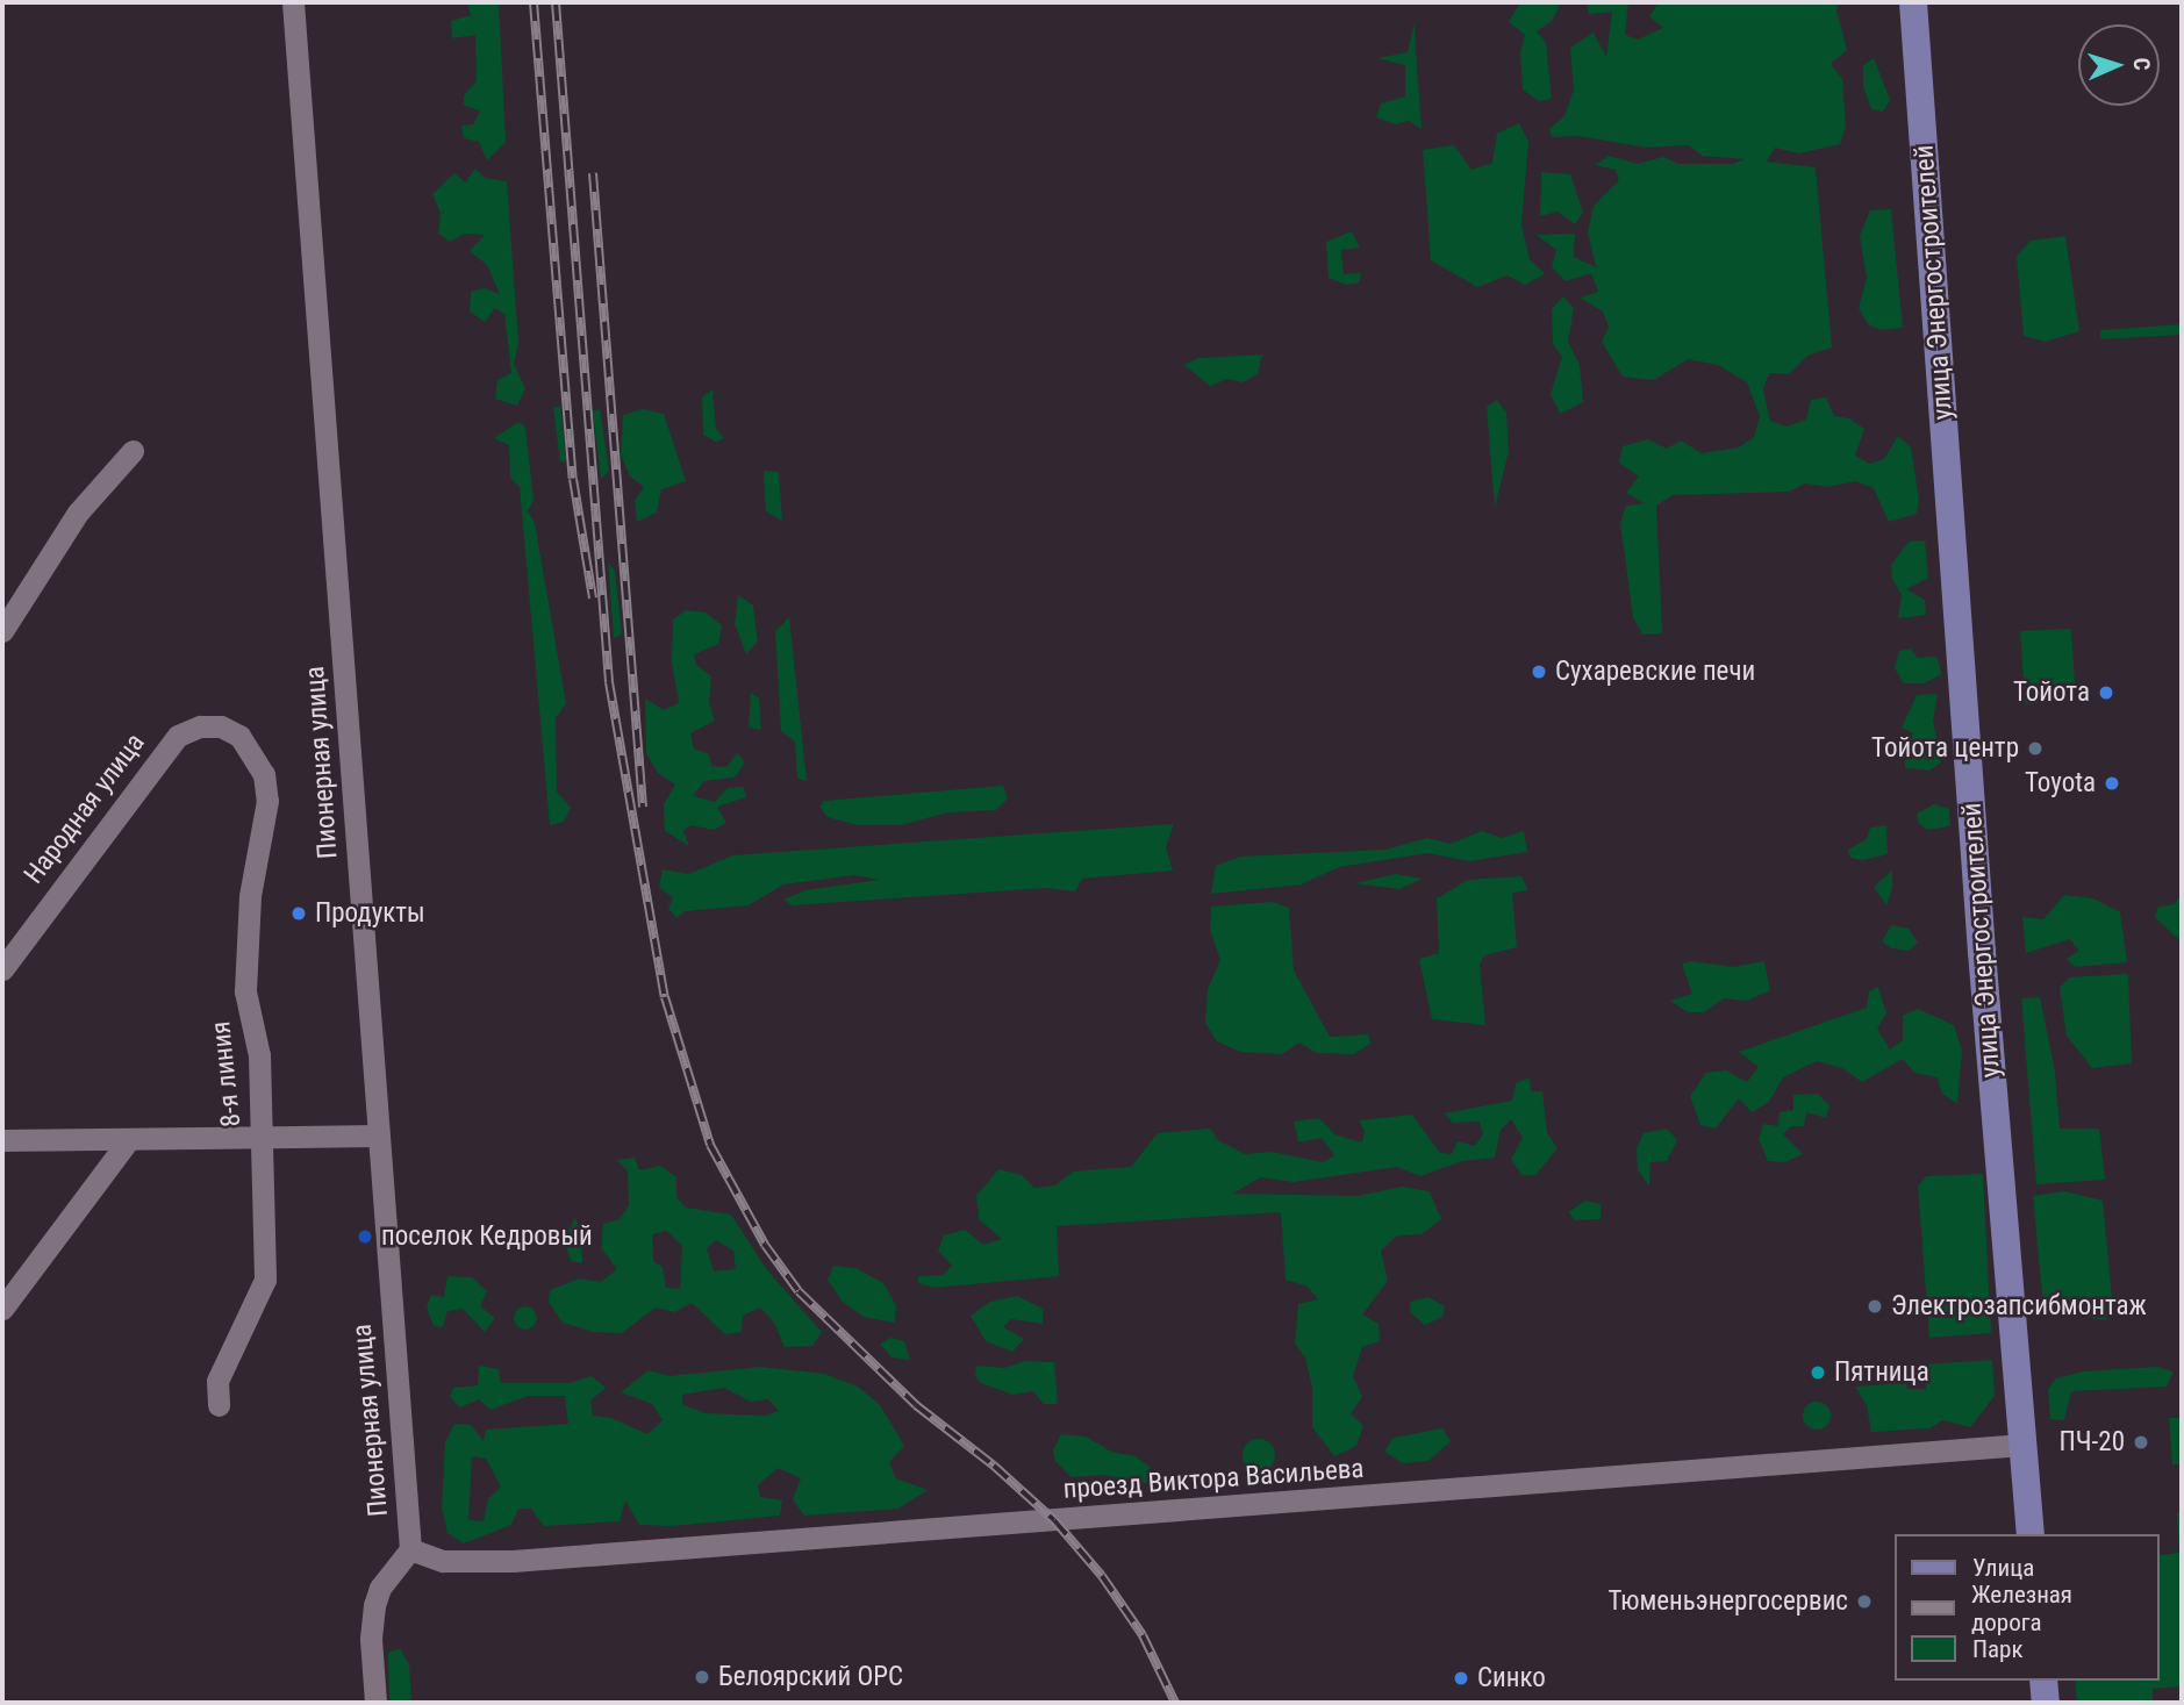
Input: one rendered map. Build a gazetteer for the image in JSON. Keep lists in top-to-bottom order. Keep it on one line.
{"streets":{"main road":["улица Энергостроителей"],"street":["Пионерная улица","Народная улица","8-я линия","проезд Виктора Васильева"]},"crossings":[["улица Энергостроителей","проезд Виктора Васильева"],["Пионерная улица","проезд Виктора Васильева"],["Народная улица","8-я линия"]],"places":["Сухаревские печи","Тойота","Тойота центр","Toyota","Продукты","поселок Кедровый","Электрозапсибмонтаж","Пятница","ПЧ-20","Тюменьэнергосервис","Белоярский ОРС","Синко"],"legend":["Улица","Железная дорога","Парк"],"north":"right"}
